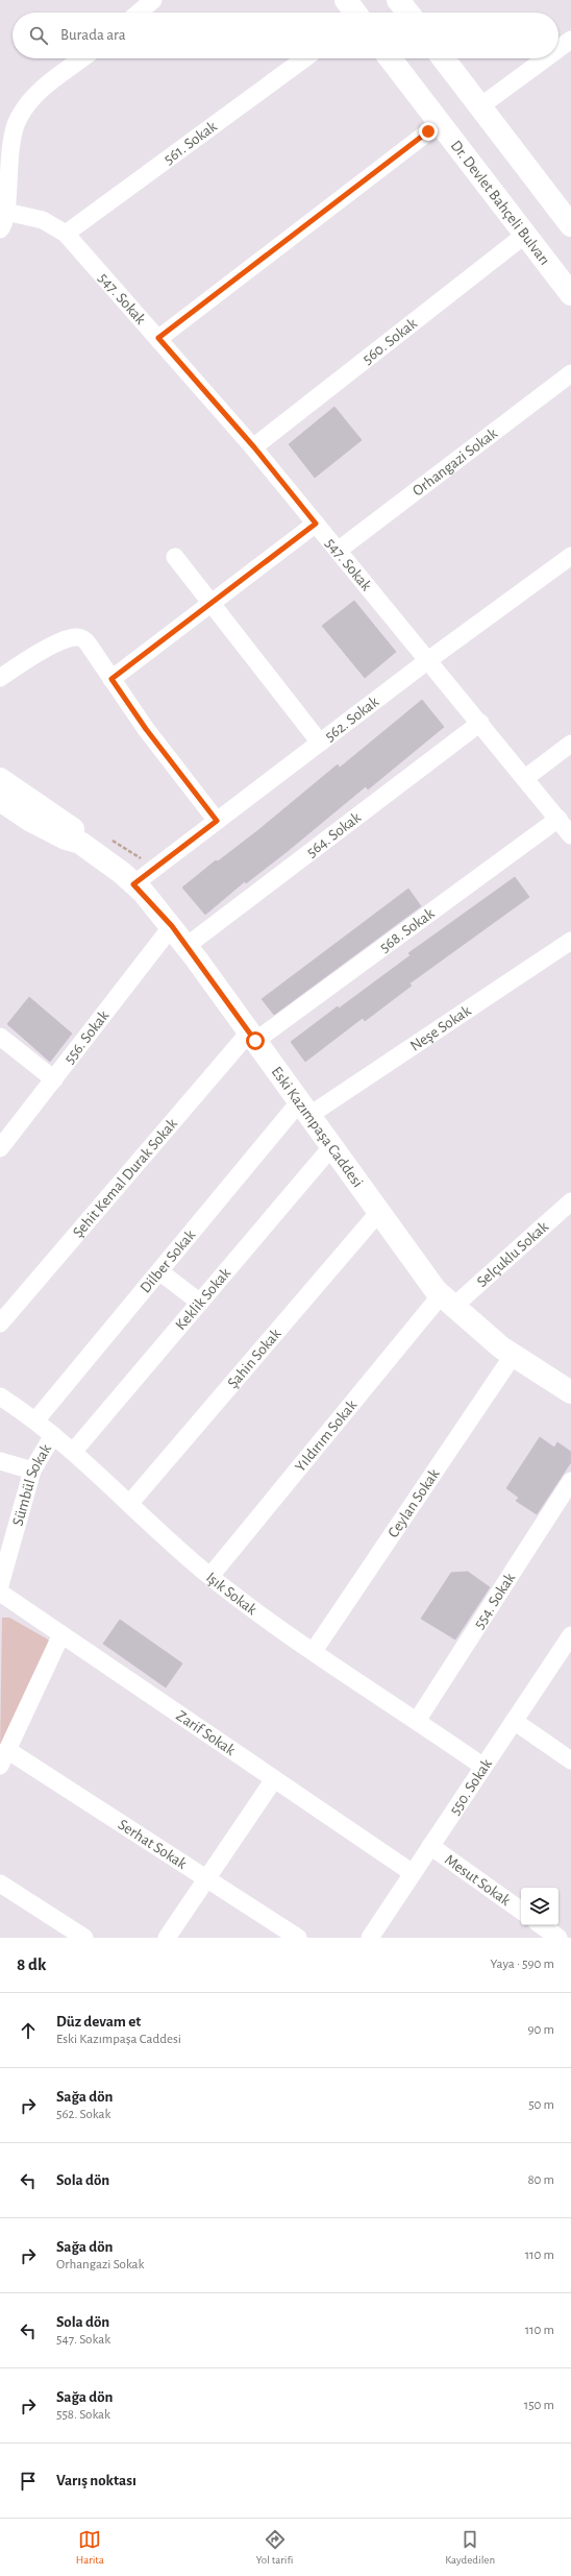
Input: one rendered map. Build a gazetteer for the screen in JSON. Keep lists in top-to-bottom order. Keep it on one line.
{"streets":{"street":["561. Sokak","Dr. Devlet Bahçeli Bulvarı","547. Sokak","560. Sokak","Orhangazi Sokak","562. Sokak","564. Sokak","568. Sokak","Neşe Sokak","556. Sokak","Eski Kazımpaşa Caddesi","Şehit Kemal Durak Sokak","Selçuklu Sokak","Dilber Sokak","Keklik Sokak","Şahin Sokak","Yıldırım Sokak","Sümbül Sokak","Ceylan Sokak","Işık Sokak","554. Sokak","Zarif Sokak","550. Sokak","Serhat Sokak","Mesut Sokak"]},"crossings":[["561. Sokak","547. Sokak"],["Dr. Devlet Bahçeli Bulvarı","560. Sokak"],["547. Sokak","560. Sokak"],["547. Sokak","Orhangazi Sokak"],["547. Sokak","562. Sokak"],["547. Sokak","564. Sokak"],["547. Sokak","568. Sokak"],["562. Sokak","Eski Kazımpaşa Caddesi"],["564. Sokak","Eski Kazımpaşa Caddesi"],["568. Sokak","Eski Kazımpaşa Caddesi"],["568. Sokak","Şehit Kemal Durak Sokak"],["Neşe Sokak","Eski Kazımpaşa Caddesi"],["Neşe Sokak","Dilber Sokak"],["556. Sokak","Eski Kazımpaşa Caddesi"],["Eski Kazımpaşa Caddesi","Şehit Kemal Durak Sokak"],["Eski Kazımpaşa Caddesi","Selçuklu Sokak"],["Eski Kazımpaşa Caddesi","Dilber Sokak"],["Eski Kazımpaşa Caddesi","Keklik Sokak"],["Eski Kazımpaşa Caddesi","Şahin Sokak"],["Eski Kazımpaşa Caddesi","Yıldırım Sokak"],["Eski Kazımpaşa Caddesi","Ceylan Sokak"],["Selçuklu Sokak","Yıldırım Sokak"],["Dilber Sokak","Işık Sokak"],["Keklik Sokak","Işık Sokak"],["Şahin Sokak","Işık Sokak"],["Yıldırım Sokak","Işık Sokak"],["Sümbül Sokak","Işık Sokak"],["Ceylan Sokak","Işık Sokak"],["Işık Sokak","554. Sokak"],["Işık Sokak","550. Sokak"],["Zarif Sokak","550. Sokak"],["550. Sokak","Mesut Sokak"]],"page":{"search":"Burada ara","heading":["8 dk","Yaya · 590 m"],"list":[["Düz devam et","Eski Kazımpaşa Caddesi","90 m"],["Sağa dön","562. Sokak","50 m"],["Sola dön","80 m"],["Sağa dön","Orhangazi Sokak","110 m"],["Sola dön","547. Sokak","110 m"],["Sağa dön","558. Sokak","150 m"],"Varış noktası"],"nav":["Harita","Yol tarifi","Kaydedilen"]}}
